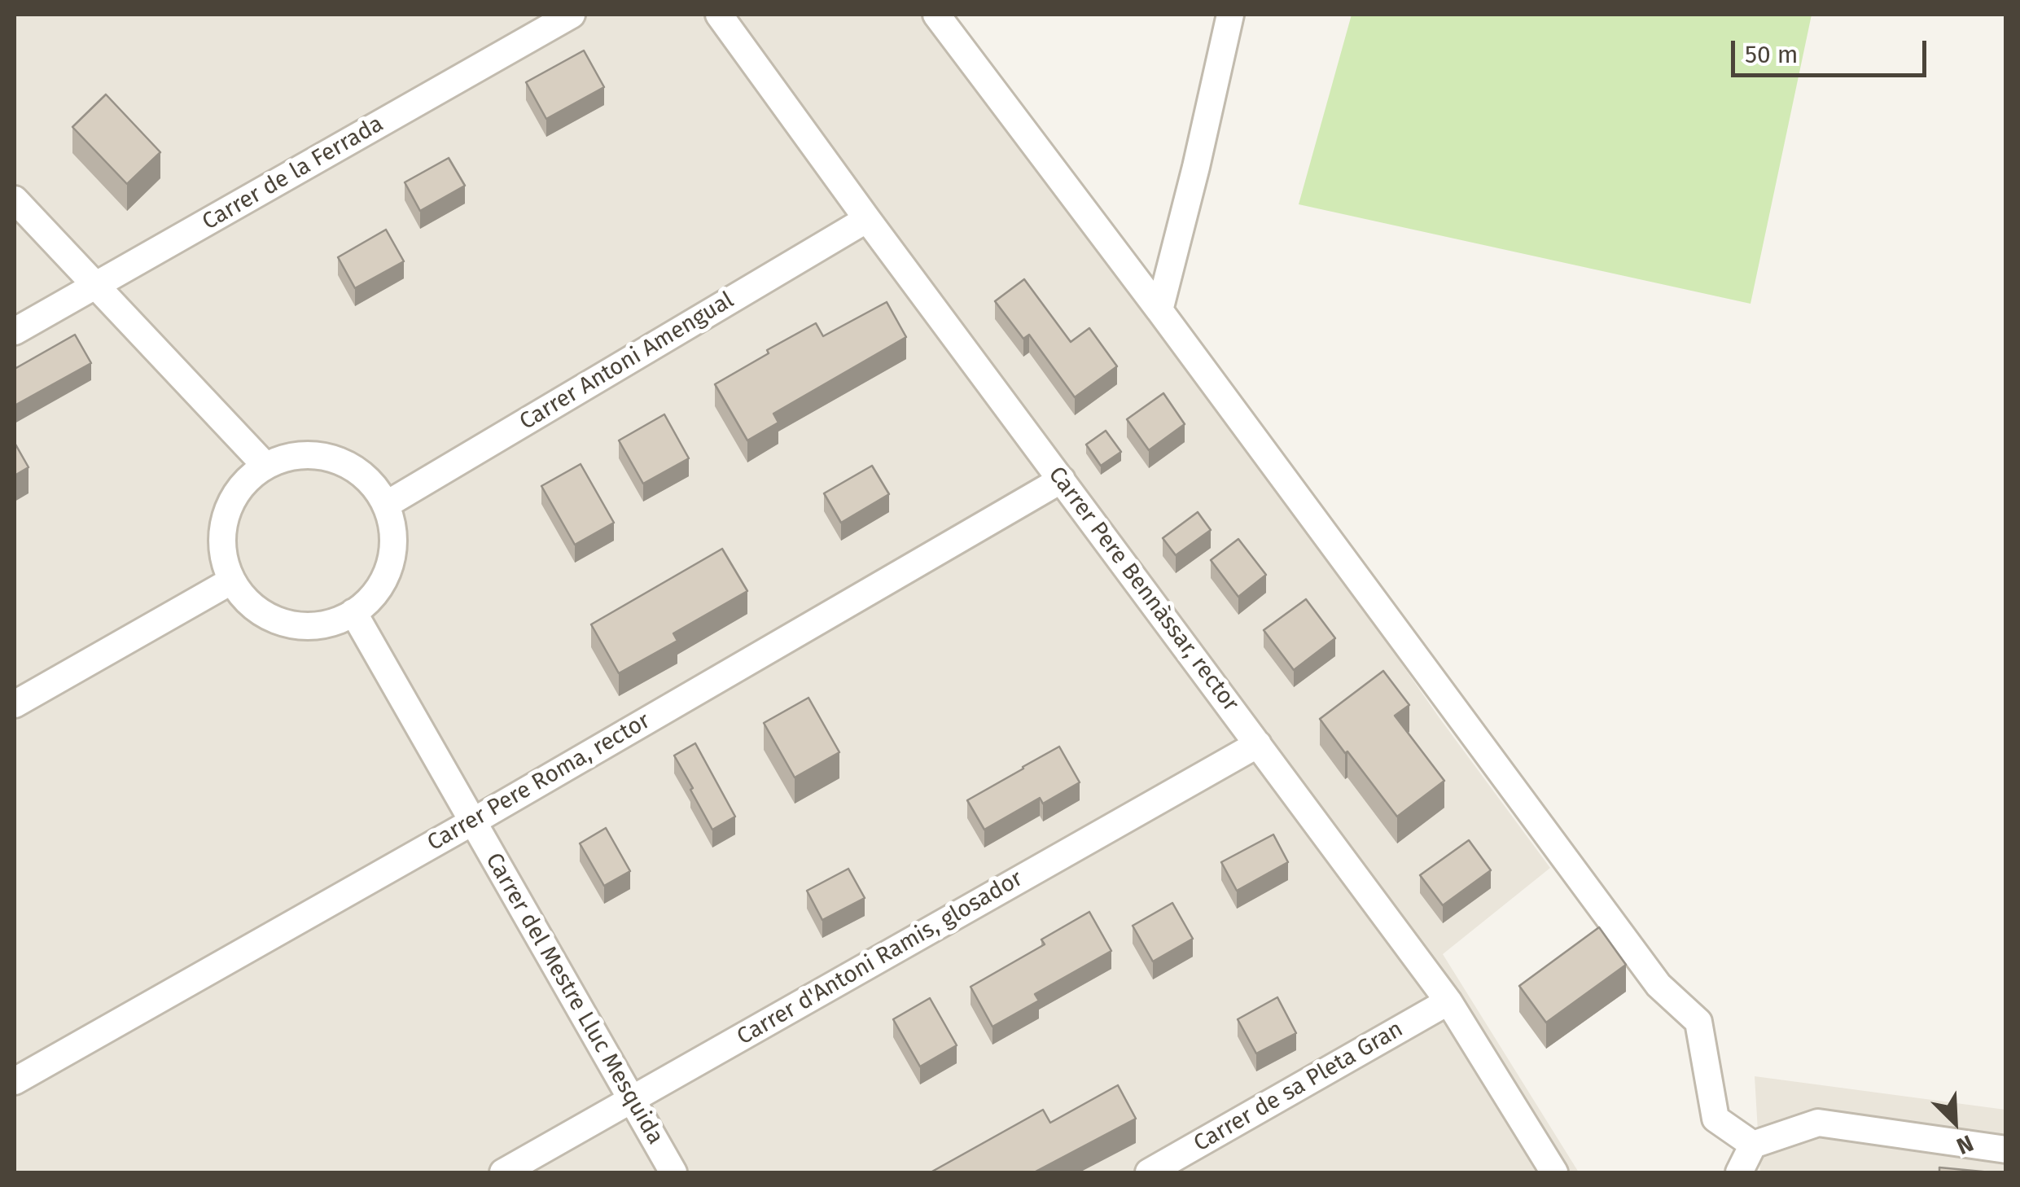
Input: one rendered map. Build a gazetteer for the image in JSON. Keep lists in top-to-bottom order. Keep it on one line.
{"streets":{"street":["Carrer de la Ferrada","Carrer Antoni Amengual","Carrer Pere Bennàssar, rector","Carrer Pere Roma, rector","Carrer d'Antoni Ramis, glosador","Carrer del Mestre Lluc Mesquida","Carrer de sa Pleta Gran"]},"crossings":[["Carrer Antoni Amengual","Carrer Pere Bennàssar, rector"],["Carrer Antoni Amengual","Carrer del Mestre Lluc Mesquida"],["Carrer Pere Bennàssar, rector","Carrer Pere Roma, rector"],["Carrer Pere Bennàssar, rector","Carrer d'Antoni Ramis, glosador"],["Carrer Pere Bennàssar, rector","Carrer de sa Pleta Gran"],["Carrer Pere Roma, rector","Carrer del Mestre Lluc Mesquida"],["Carrer d'Antoni Ramis, glosador","Carrer del Mestre Lluc Mesquida"]],"scale_bar":"50 m","north":"bottom right"}
